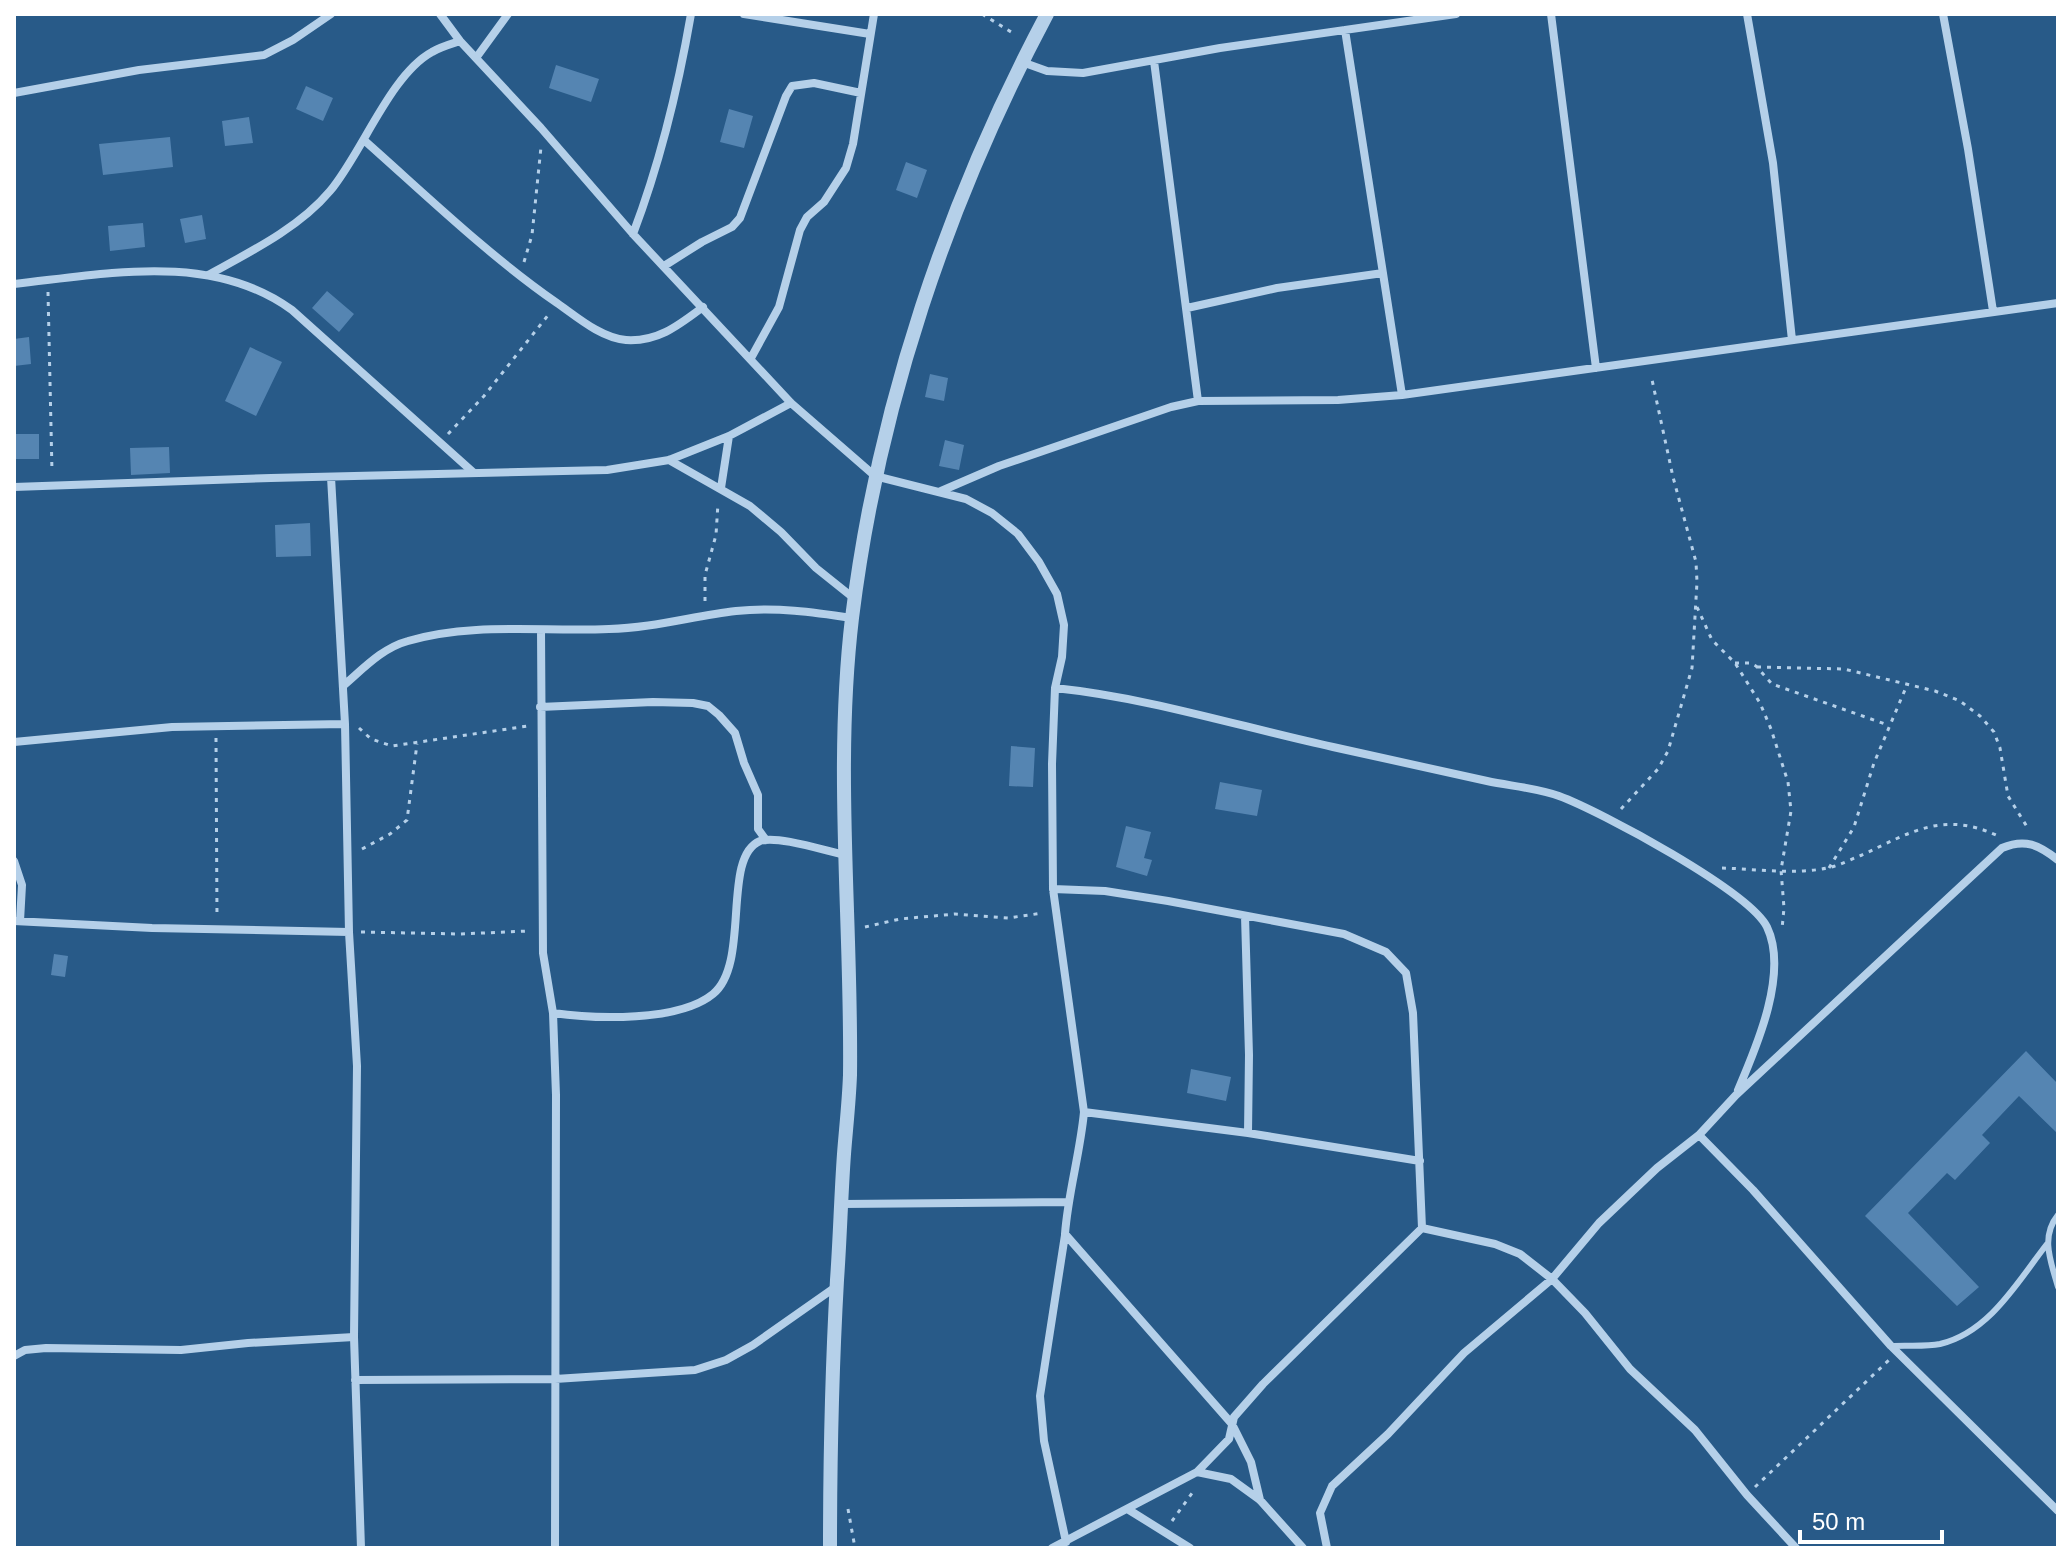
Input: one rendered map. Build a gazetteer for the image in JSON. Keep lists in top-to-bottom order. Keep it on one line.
{"scale_bar":"50 m"}
